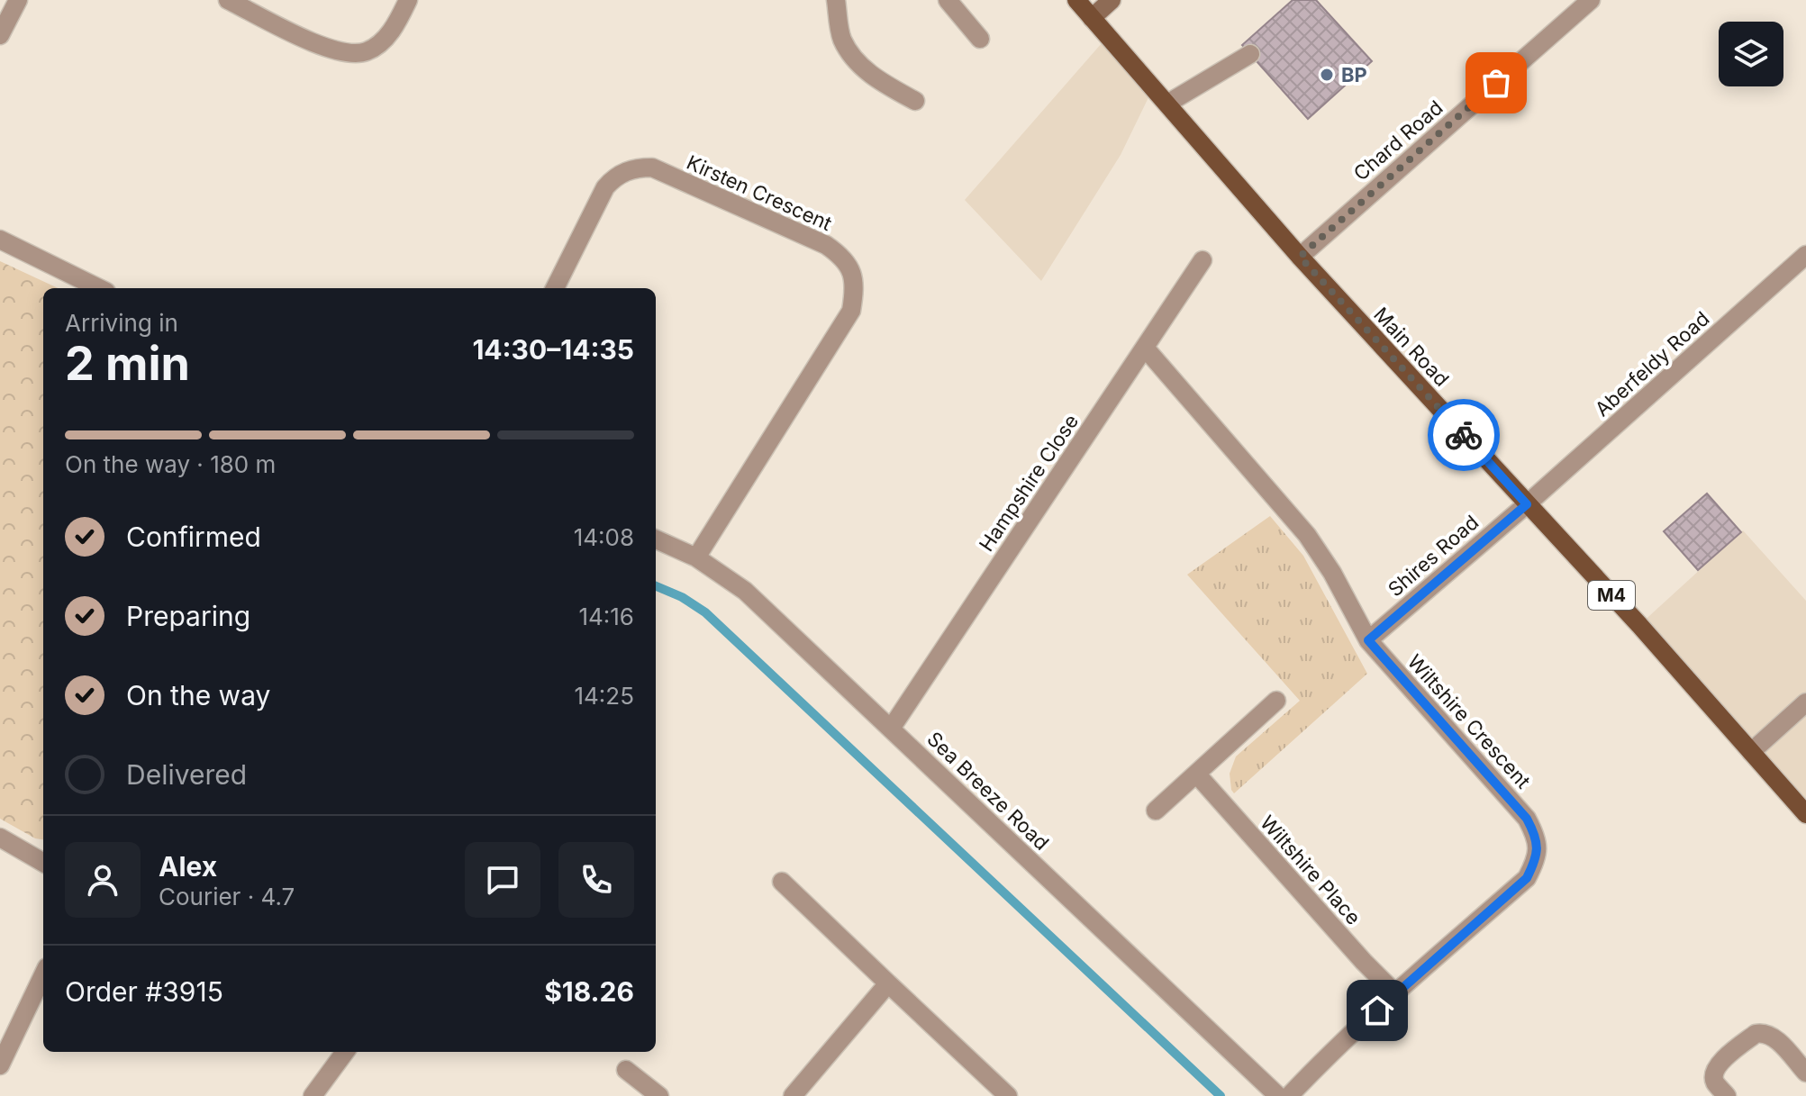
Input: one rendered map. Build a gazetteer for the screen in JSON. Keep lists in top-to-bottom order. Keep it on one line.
{"streets":{"main road":["Main Road","M4"],"street":["Chard Road","Kirsten Crescent","Aberfeldy Road","Hampshire Close","Shires Road","Wiltshire Crescent","Sea Breeze Road","Wiltshire Place"]},"crossings":[["Chard Road","Main Road"],["Kirsten Crescent","Sea Breeze Road"],["Main Road","Aberfeldy Road"],["Main Road","Shires Road"],["Aberfeldy Road","Shires Road"],["Hampshire Close","Wiltshire Crescent"],["Hampshire Close","Sea Breeze Road"],["Shires Road","Wiltshire Crescent"],["Wiltshire Crescent","Wiltshire Place"]],"places":["BP"],"page":{"heading":["2 min","Arriving in","14:30–14:35"],"panel":["Alex","Courier · 4.7","Order #3915","$18.26"],"bar":"On the way · 180 m","list":[["Confirmed","14:08"],["Preparing","14:16"],["On the way","14:25"],"Delivered"]}}
